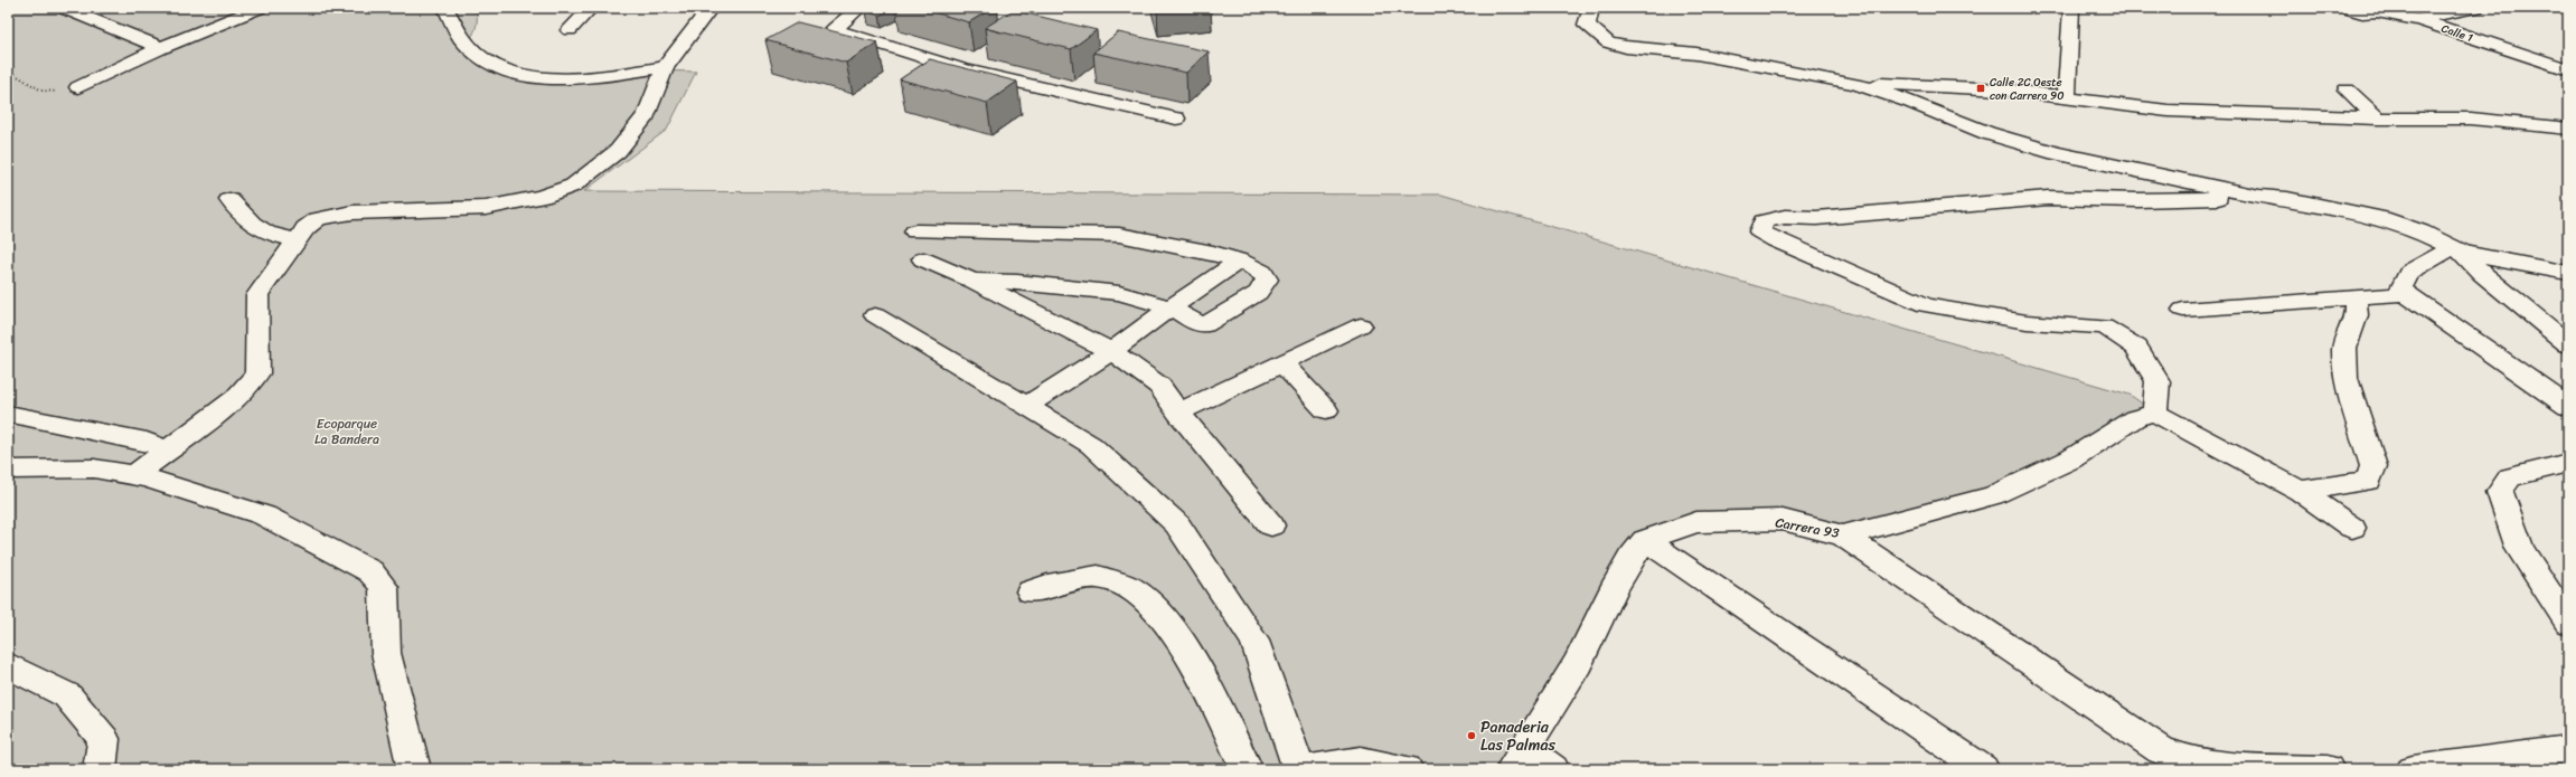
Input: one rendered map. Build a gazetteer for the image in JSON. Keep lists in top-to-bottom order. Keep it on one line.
{"streets":{"street":["Calle 1","Carrera 93"]},"parks":["Ecoparque La Bandera"],"places":{"transit":["Calle 2C Oeste con Carrera 90"],"other":["Panaderia Las Palmas"]}}
